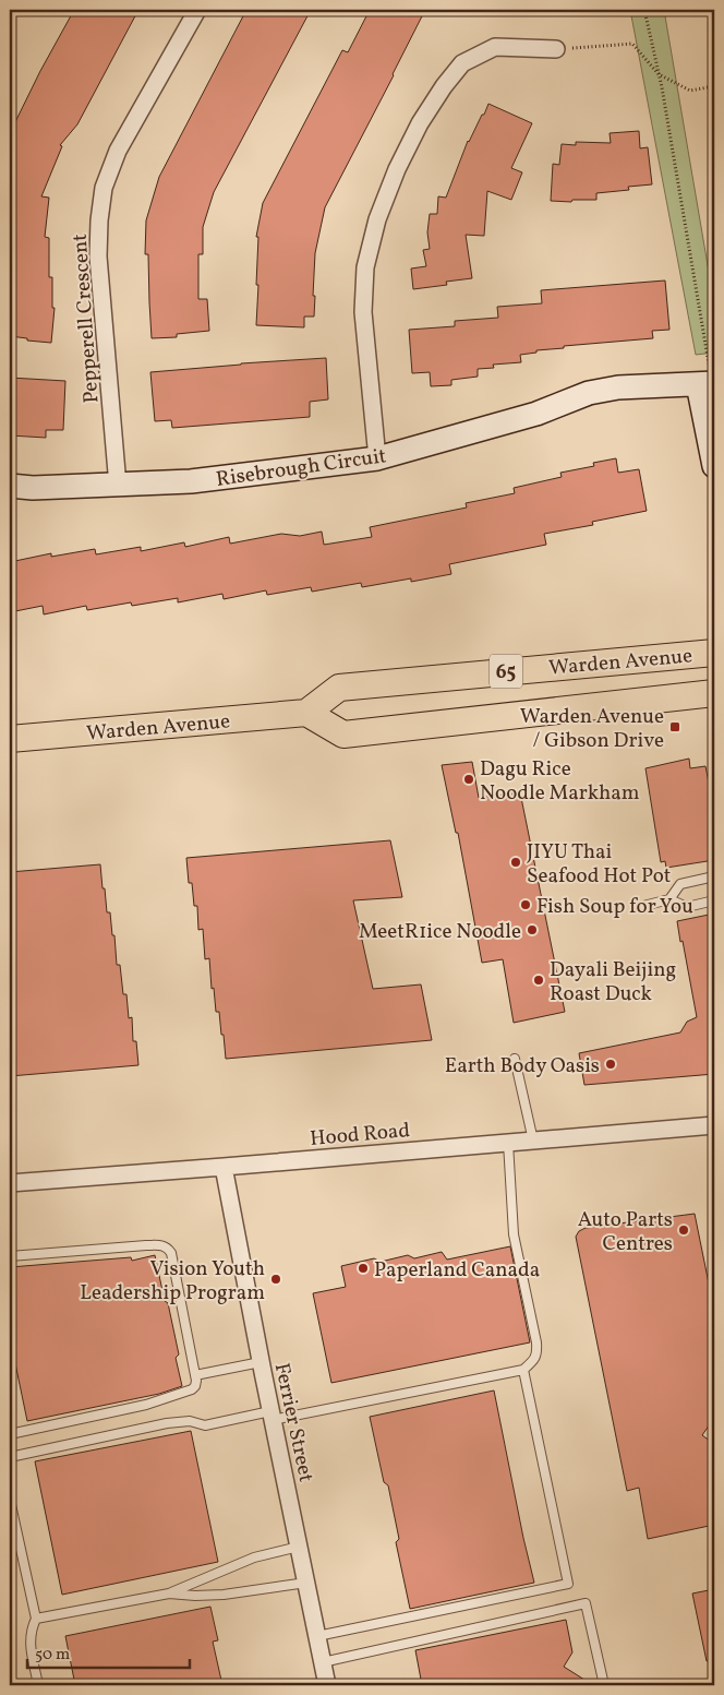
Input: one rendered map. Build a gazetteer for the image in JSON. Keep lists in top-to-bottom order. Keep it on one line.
{"streets":{"main road":["Warden Avenue","65"],"street":["Pepperell Crescent","Risebrough Circuit","Hood Road","Ferrier Street"]},"crossings":[["Pepperell Crescent","Risebrough Circuit"],["Hood Road","Ferrier Street"]],"places":{"transit":["Warden Avenue / Gibson Drive"],"other":["Dagu Rice Noodle Markham","JIYU Thai Seafood Hot Pot","Fish Soup for You","MeetR1ice Noodle","Dayali Beijing Roast Duck","Earth Body Oasis","Auto Parts Centres","Paperland Canada","Vision Youth Leadership Program"]},"scale_bar":"50 m"}
